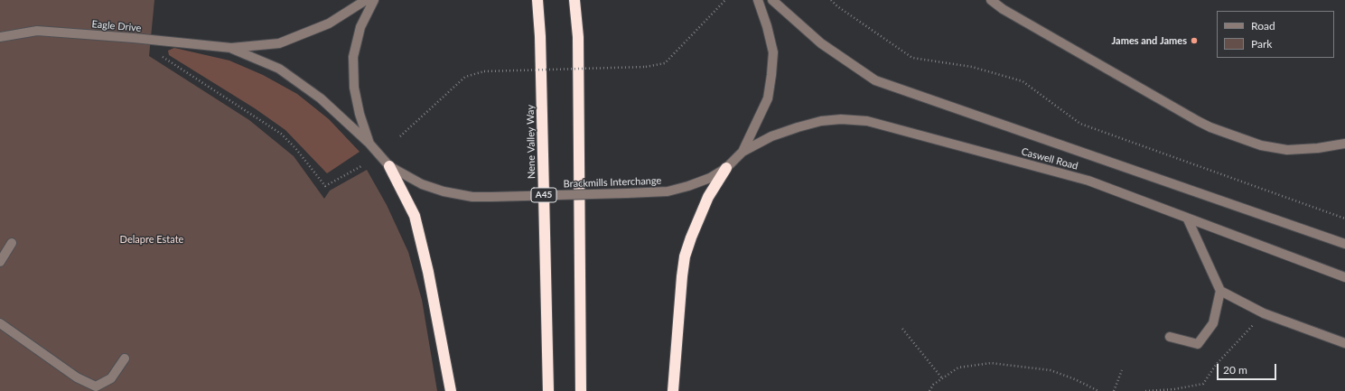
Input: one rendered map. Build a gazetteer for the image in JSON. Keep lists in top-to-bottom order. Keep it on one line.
{"streets":{"highway":["Nene Valley Way","A45"],"street":["Eagle Drive","Caswell Road","Brackmills Interchange"]},"crossings":[["Eagle Drive","Brackmills Interchange"],["Caswell Road","Brackmills Interchange"]],"parks":["Delapre Estate"],"places":["James and James"],"legend":["Road","Park"],"scale_bar":"20 m"}
